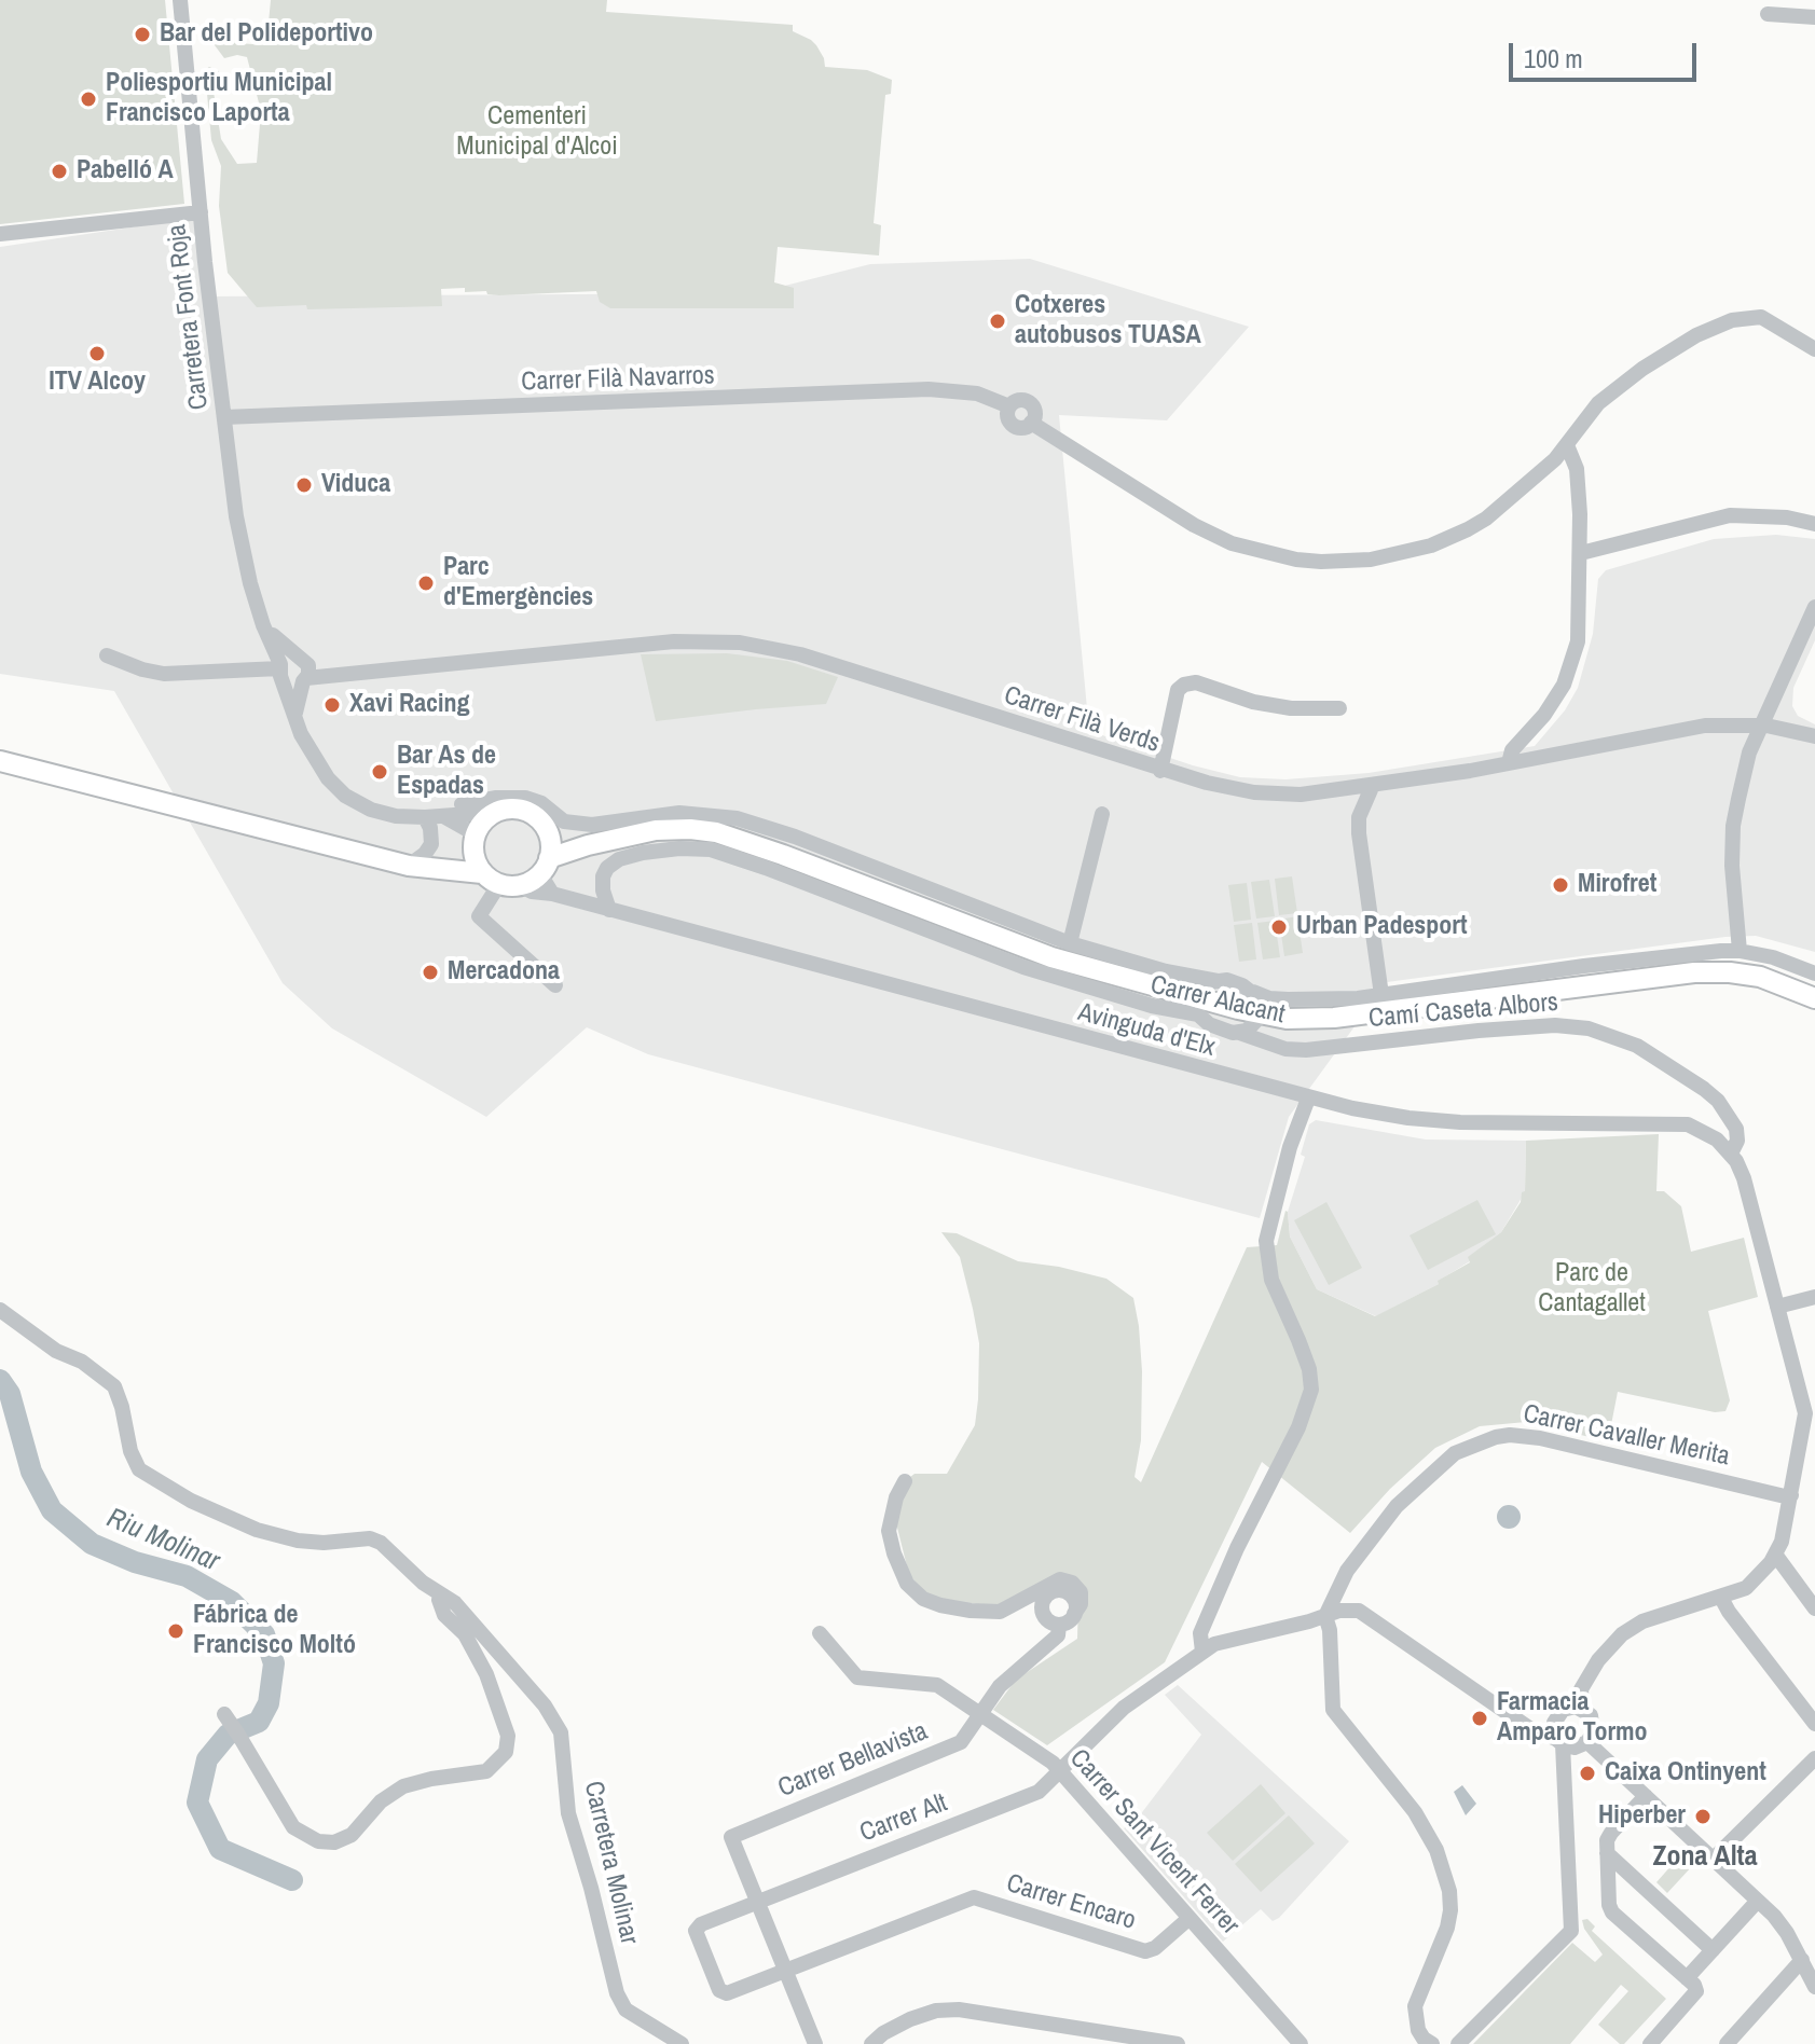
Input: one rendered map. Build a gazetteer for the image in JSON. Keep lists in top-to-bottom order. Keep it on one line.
{"streets":{"main road":["Carrer Alacant"],"street":["Carretera Font Roja","Carrer Filà Navarros","Carrer Filà Verds","Camí Caseta Albors","Avinguda d'Elx","Carrer Cavaller Merita","Carrer Bellavista","Carrer Alt","Carrer Sant Vicent Ferrer","Carretera Molinar","Carrer Encaro"]},"crossings":[["Carretera Font Roja","Carrer Filà Navarros"],["Carretera Font Roja","Carrer Alacant"],["Carretera Font Roja","Avinguda d'Elx"],["Carrer Alacant","Camí Caseta Albors"],["Carrer Alacant","Avinguda d'Elx"],["Camí Caseta Albors","Avinguda d'Elx"],["Carrer Cavaller Merita","Carrer Alt"],["Carrer Bellavista","Carrer Alt"],["Carrer Bellavista","Carrer Sant Vicent Ferrer"],["Carrer Alt","Carrer Sant Vicent Ferrer"],["Carrer Alt","Carrer Encaro"],["Carrer Sant Vicent Ferrer","Carrer Encaro"]],"districts":["Zona Alta"],"water":["Riu Molinar"],"parks":["Cementeri Municipal d'Alcoi","Parc de Cantagallet"],"places":["Bar del Polideportivo","Poliesportiu Municipal Francisco Laporta","Pabelló A","Cotxeres autobusos TUASA","ITV Alcoy","Viduca","Parc d'Emergències","Xavi Racing","Bar As de Espadas","Mirofret","Urban Padesport","Mercadona","Fábrica de Francisco Moltó","Farmacia Amparo Tormo","Caixa Ontinyent","Hiperber"],"scale_bar":"100 m"}
